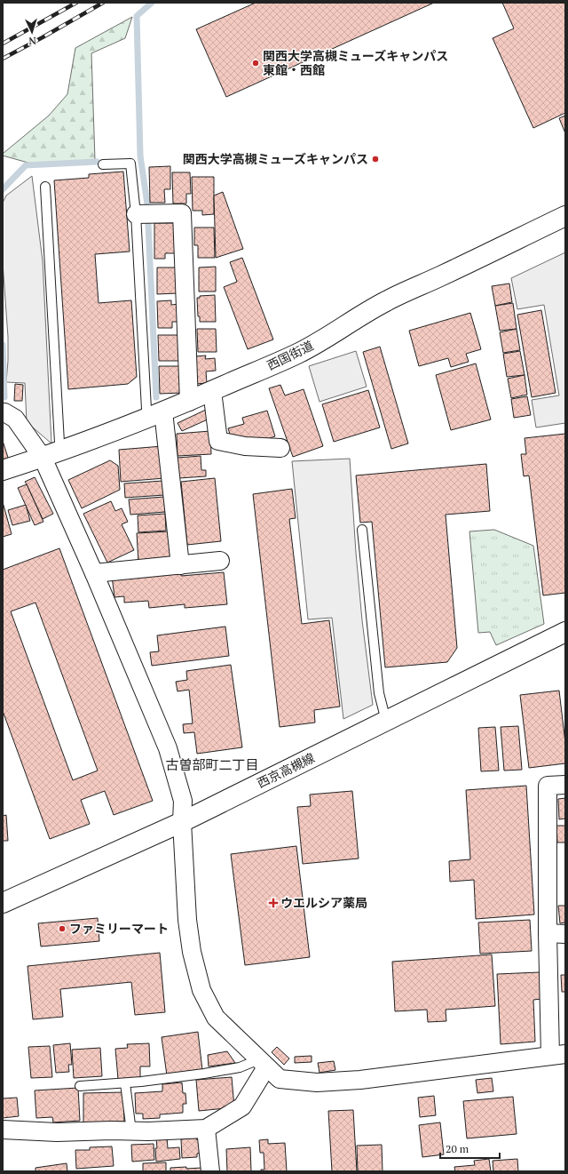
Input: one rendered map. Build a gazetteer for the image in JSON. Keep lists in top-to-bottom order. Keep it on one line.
{"streets":{"main road":["西国街道","西京高槻線"]},"districts":["古曽部町二丁目"],"places":{"other":["関西大学高槻ミューズキャンパス 東館・西館","関西大学高槻ミューズキャンパス","ファミリーマート"],"health":["ウエルシア薬局"]},"scale_bar":"20 m","north":"bottom"}
